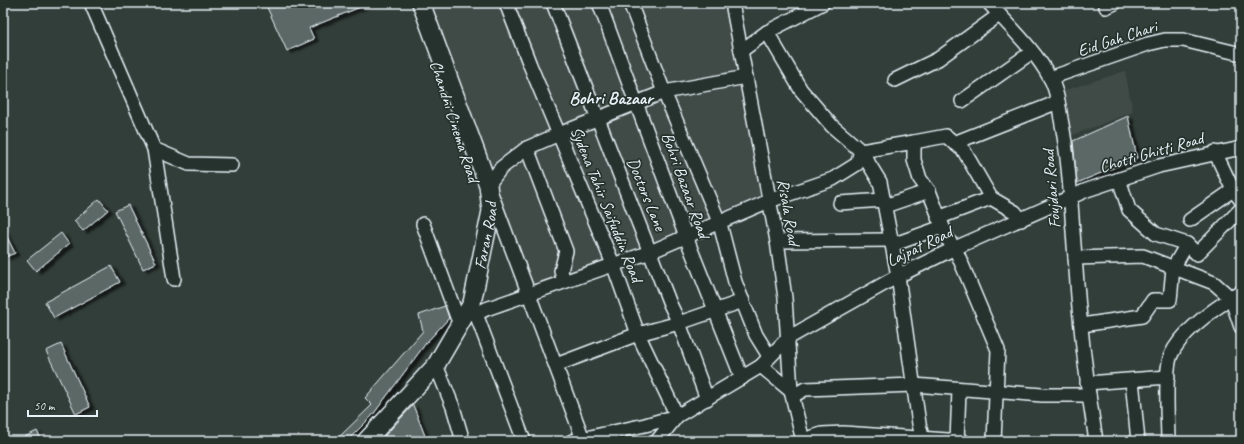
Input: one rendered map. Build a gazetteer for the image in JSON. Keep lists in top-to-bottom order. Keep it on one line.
{"streets":{"main road":["Chandni Cinema Road","Faran Road"],"street":["Eid Gah Chari","Chotti Ghitti Road","Bohri Bazaar Road","Foujdari Road","Doctors Lane","Sydena Tahir Saifuddin Road","Risala Road","Lajpat Road"]},"crossings":[["Eid Gah Chari","Foujdari Road"],["Chotti Ghitti Road","Foujdari Road"],["Chotti Ghitti Road","Lajpat Road"],["Bohri Bazaar Road","Lajpat Road"],["Foujdari Road","Lajpat Road"],["Doctors Lane","Lajpat Road"],["Sydena Tahir Saifuddin Road","Lajpat Road"],["Risala Road","Lajpat Road"]],"districts":["Bohri Bazaar"],"scale_bar":"50 m"}
